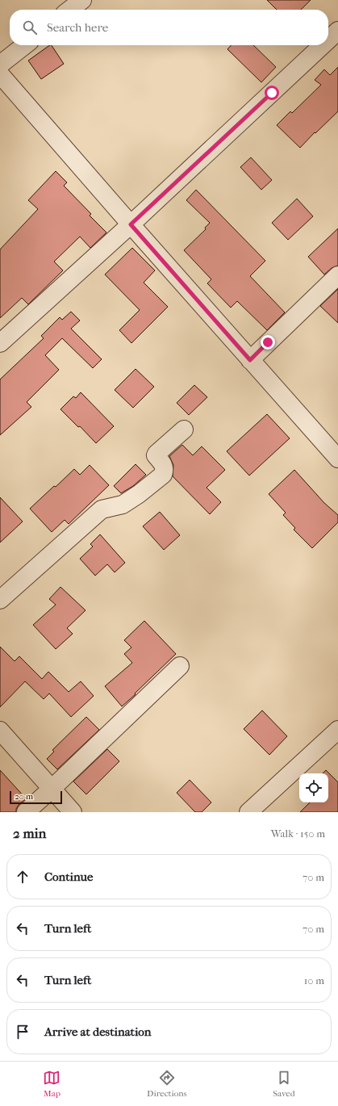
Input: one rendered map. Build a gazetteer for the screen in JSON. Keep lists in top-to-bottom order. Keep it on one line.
{"scale_bar":"20 m","page":{"search":"Search here","scale":"20 m","heading":["2 min","Walk · 150 m"],"list":[["Continue","70 m"],["Turn left","70 m"],["Turn left","10 m"],"Arrive at destination"],"nav":["Map","Directions","Saved"]}}
